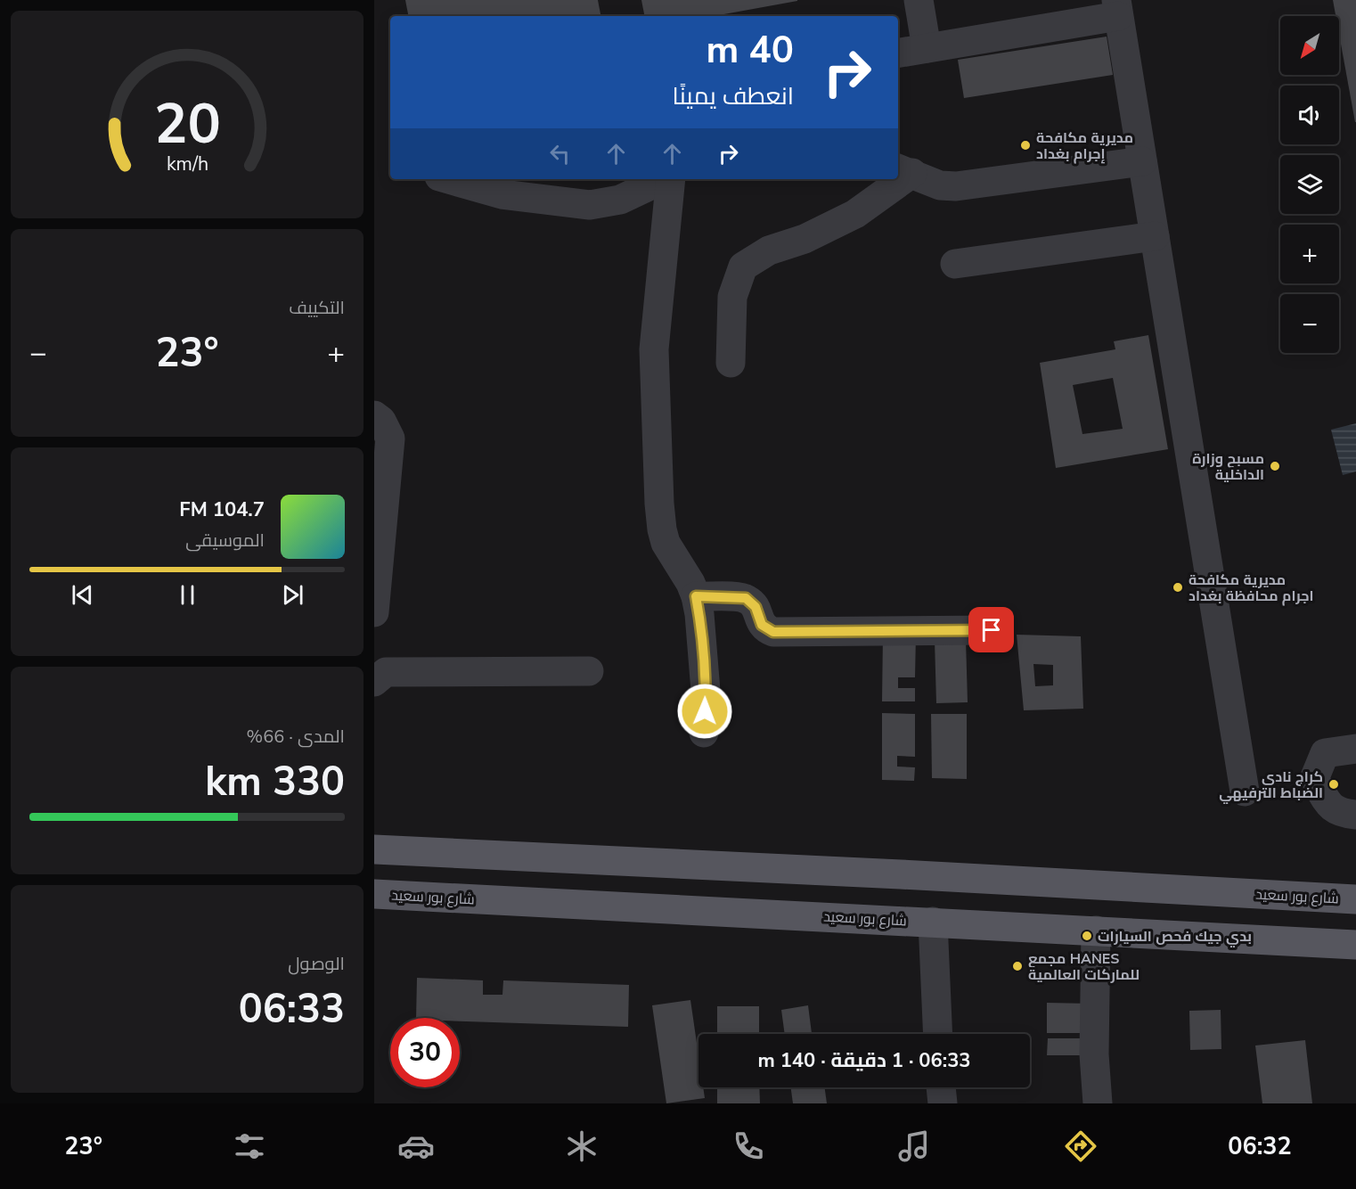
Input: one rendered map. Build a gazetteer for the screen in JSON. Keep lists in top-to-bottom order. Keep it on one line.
{"streets":{"main road":["شارع بور سعيد"]},"places":["مديرية مكافحة إجرام بغداد","مسبح وزارة الداخلية","مديرية مكافحة اجرام محافظة بغداد","كراج نادي الضباط الترفيهي","بدي جيك فحص السيارات","مجمع HANES للماركات العالمية"],"north":"bottom left","page":{"map_buttons":["+","−"],"turn":["40 m","انعطف يمينًا"],"tile":["التكييف",["المدى · 66%","330 km"],["الوصول","06:33"]],"heat":["−","23°","+"],"song":["104.7 FM","الموسيقى"],"limit":"30","trip":"06:33 · 1 دقيقة · 140 m","tabs":["06:32","23°"],"gauge":["20","km/h"]}}
